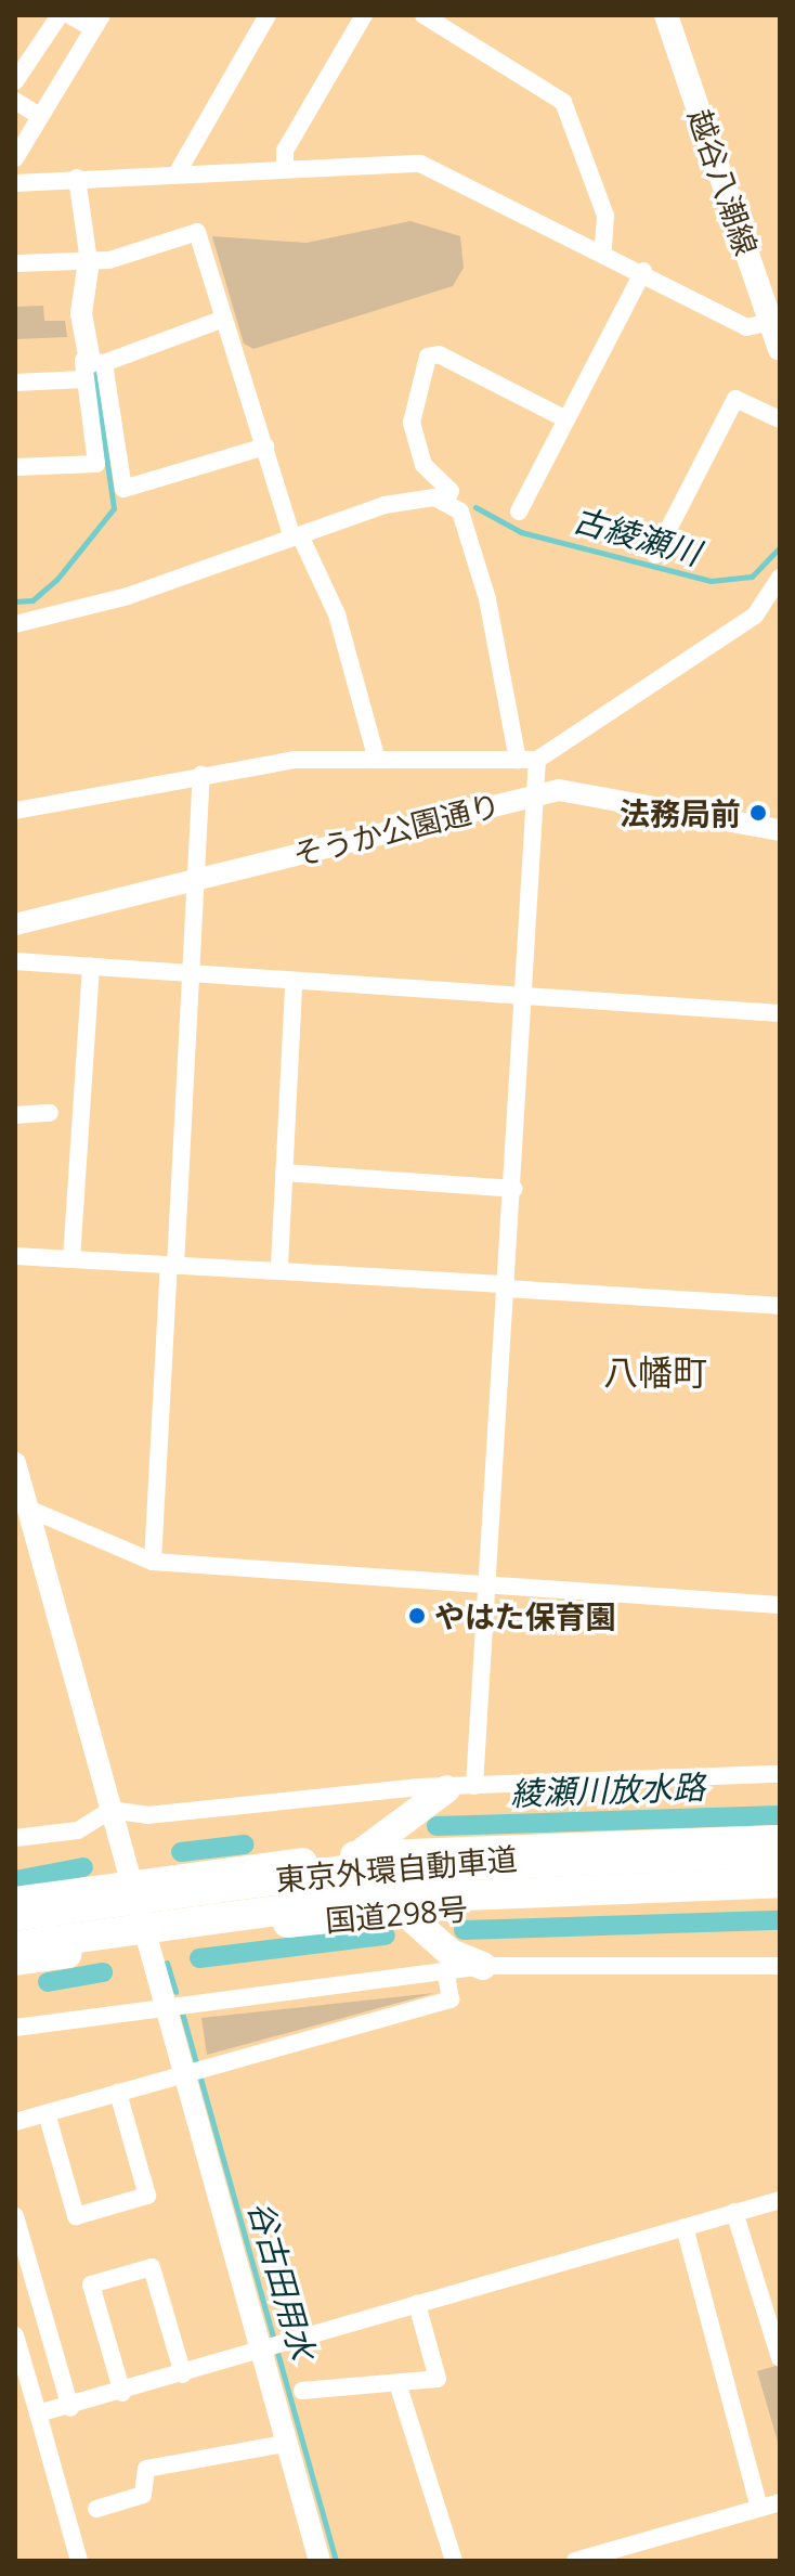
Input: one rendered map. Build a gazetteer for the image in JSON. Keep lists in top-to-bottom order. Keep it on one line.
{"streets":{"highway":["東京外環自動車道","国道298号"],"main road":["越谷八潮線"],"street":["そうか公園通り"]},"districts":["八幡町"],"water":["古綾瀬川","綾瀬川放水路","谷古田用水"],"places":["法務局前","やはた保育園"]}
